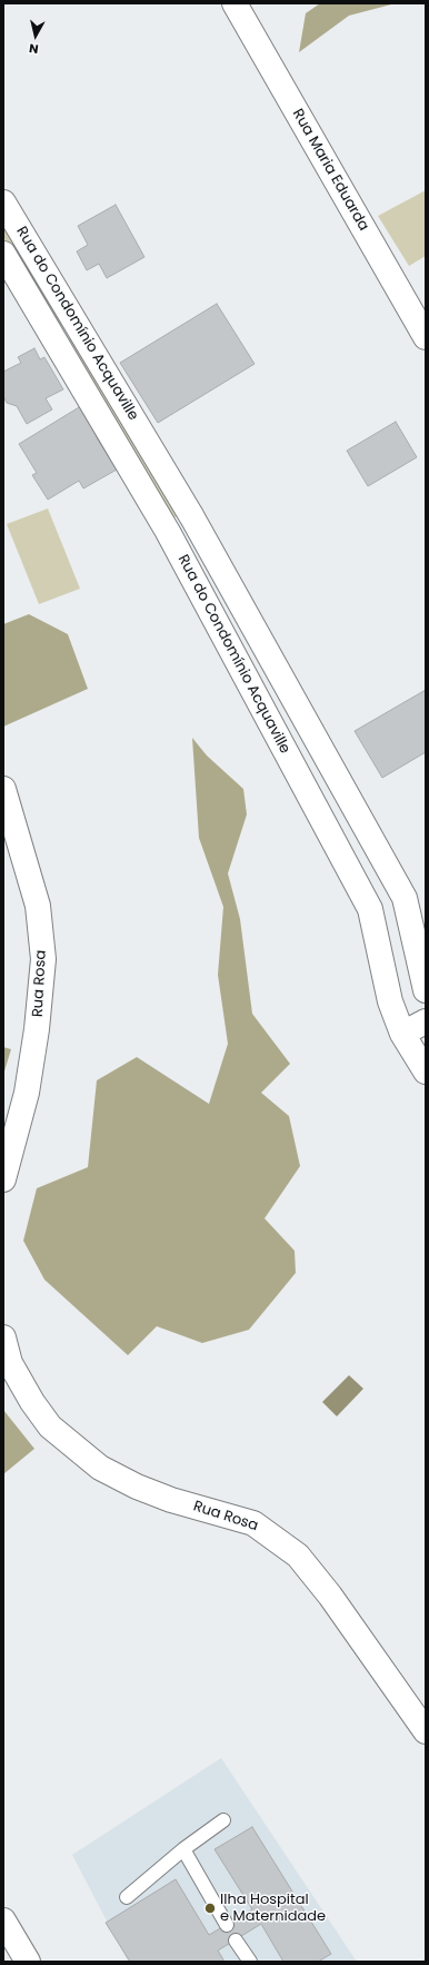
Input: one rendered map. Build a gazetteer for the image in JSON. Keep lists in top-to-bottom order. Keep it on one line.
{"streets":{"street":["Rua Maria Eduarda","Rua do Condomínio Acquaville","Rua Rosa"]},"places":["Ilha Hospital e Maternidade"],"north":"bottom"}
